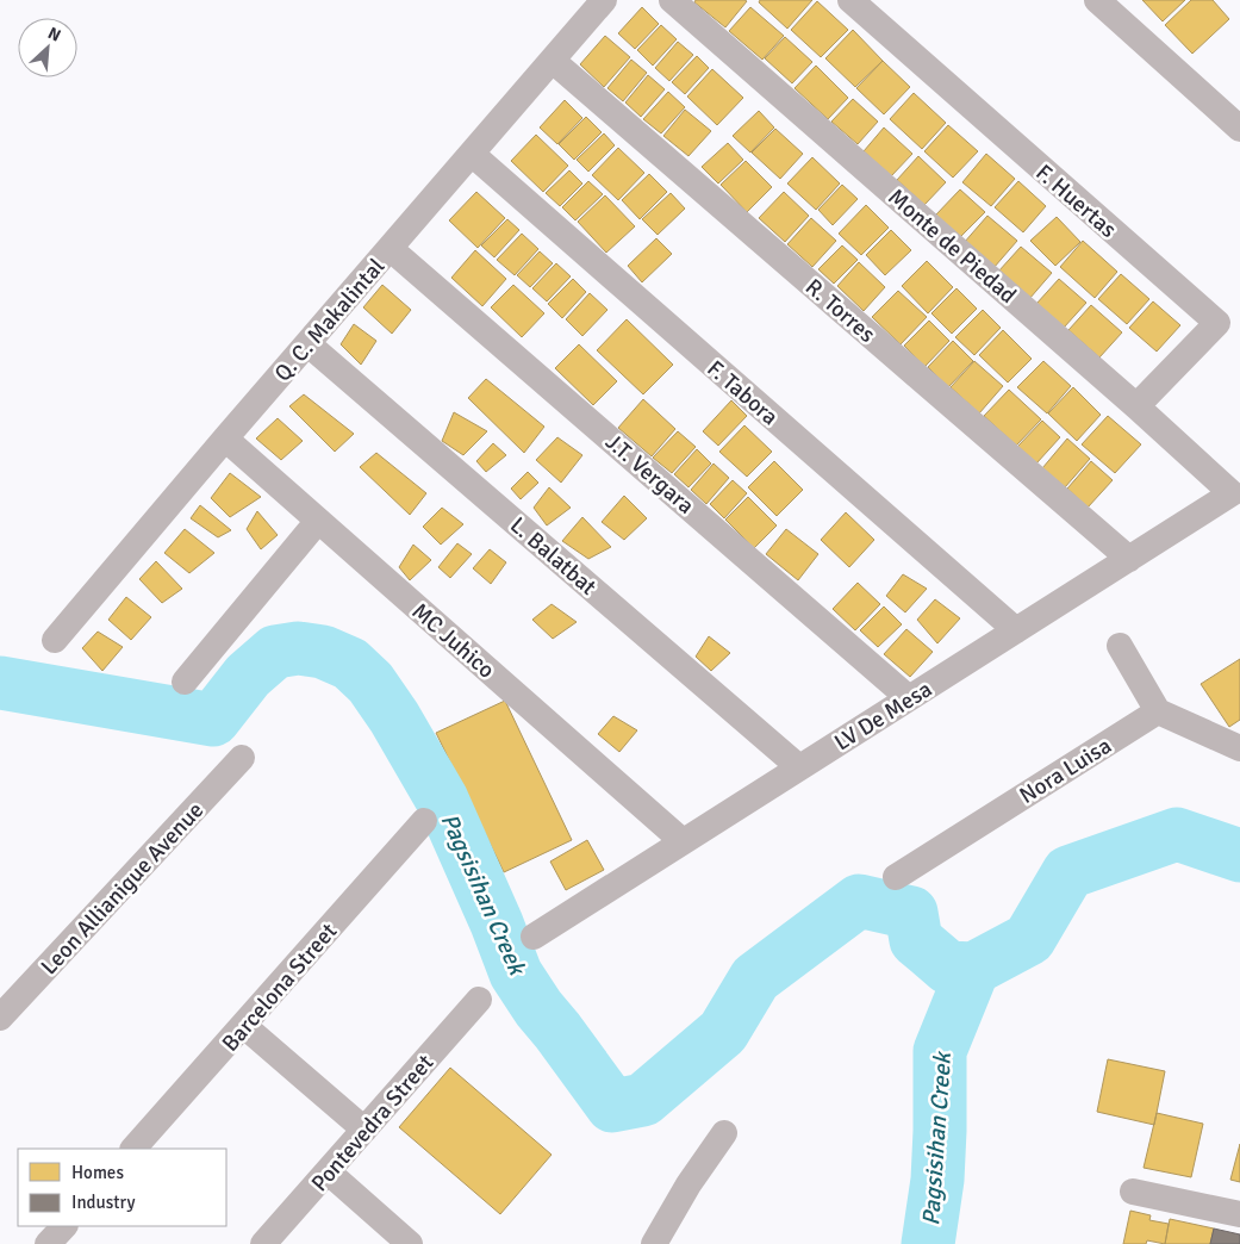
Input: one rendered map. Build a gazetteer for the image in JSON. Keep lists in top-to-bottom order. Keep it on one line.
{"streets":{"street":["F. Huertas","Monte de Piedad","R. Torres","Q. C. Makalintal","F. Tabora","J.T. Vergara","L. Balatbat","MC Juhico","LV De Mesa","Nora Luisa","Leon Allianigue Avenue","Barcelona Street","Pontevedra Street"]},"crossings":[["F. Huertas","Monte de Piedad"],["Monte de Piedad","LV De Mesa"],["R. Torres","Q. C. Makalintal"],["R. Torres","LV De Mesa"],["Q. C. Makalintal","F. Tabora"],["Q. C. Makalintal","J.T. Vergara"],["Q. C. Makalintal","L. Balatbat"],["Q. C. Makalintal","MC Juhico"],["F. Tabora","LV De Mesa"],["J.T. Vergara","LV De Mesa"],["L. Balatbat","LV De Mesa"],["MC Juhico","LV De Mesa"]],"water":["Pagsisihan Creek"],"legend":["Homes","Industry"],"north":"top right"}
